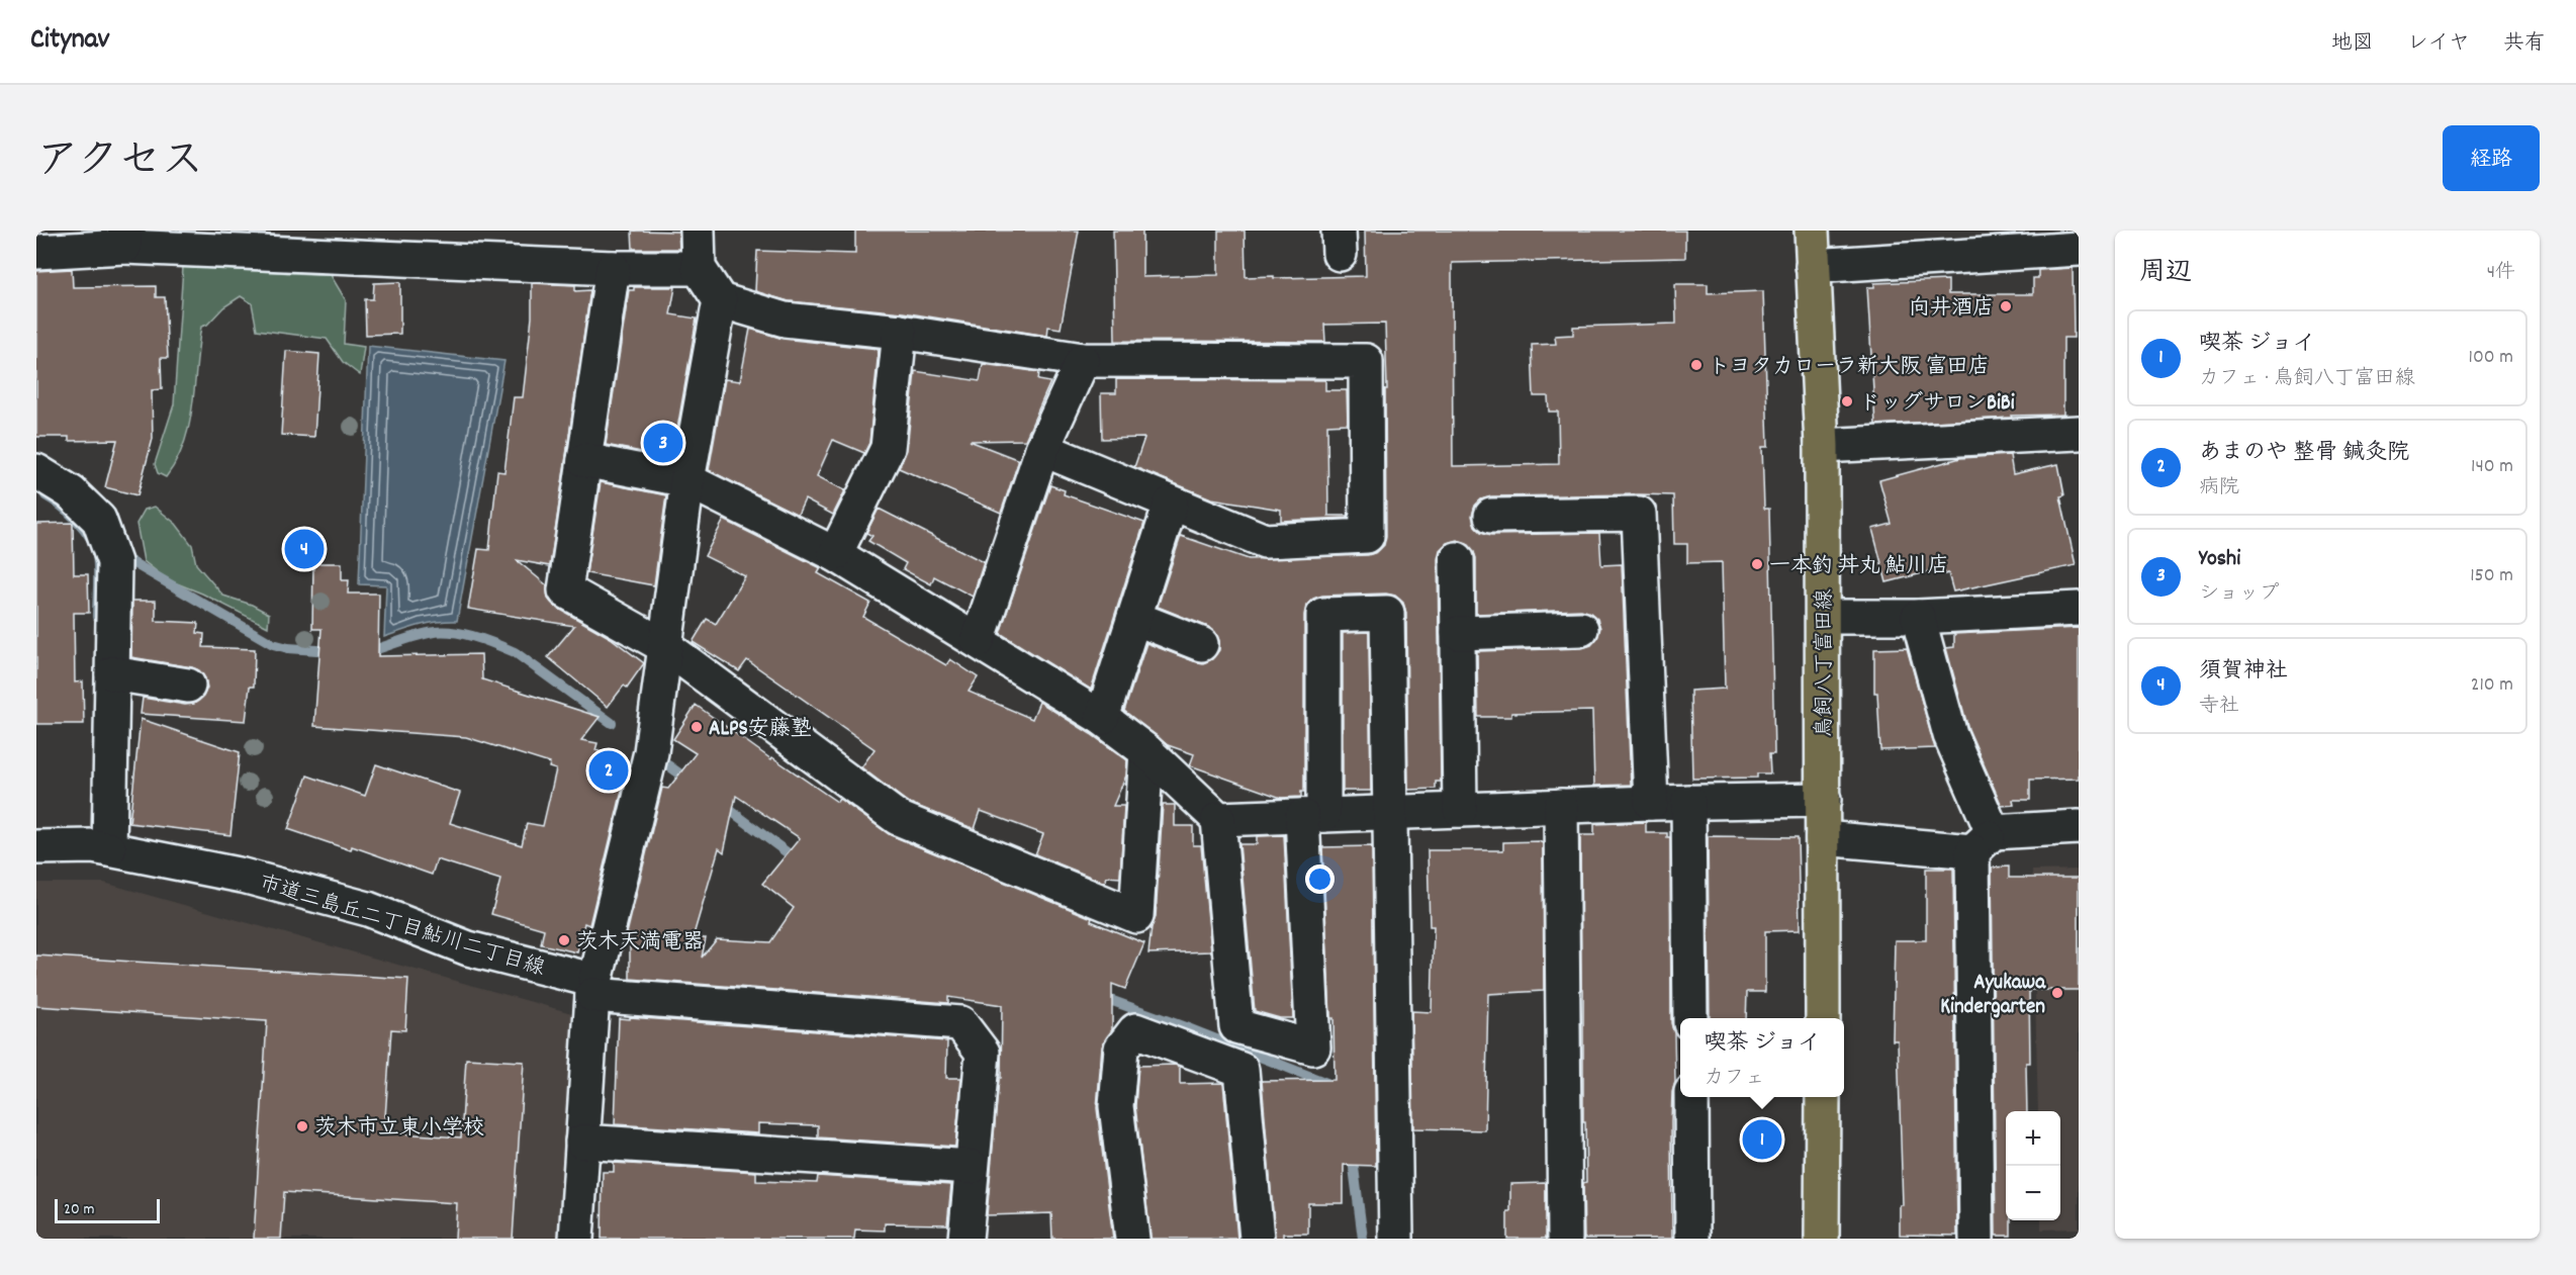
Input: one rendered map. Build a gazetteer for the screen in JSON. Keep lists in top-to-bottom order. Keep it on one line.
{"streets":{"main road":["鳥飼八丁富田線"],"street":["市道三島丘二丁目鮎川二丁目線"]},"places":["向井酒店","トヨタカローラ新大阪 富田店","ドッグサロンBiBi","一本釣 丼丸 鮎川店","ALPS安藤塾","茨木天満電器","Ayukawa Kindergarten","茨木市立東小学校"],"scale_bar":"20 m","page":{"header":"Citynav","nav":["地図","レイヤ","共有"],"title":"アクセス","buttons":"経路","heading":["周辺","4件"],"list":[{"mark":"1","name":"喫茶 ジョイ","note":"カフェ · 鳥飼八丁富田線","value":"100 m"},{"mark":"2","name":"あまのや 整骨 鍼灸院","note":"病院","value":"140 m"},{"mark":"3","name":"Yoshi","note":"ショップ","value":"150 m"},{"mark":"4","name":"須賀神社","note":"寺社","value":"210 m"}],"pins":["3","4","2","1"],"popup":["喫茶 ジョイ","カフェ"],"map_buttons":["+","−"],"scale":"20 m"}}
